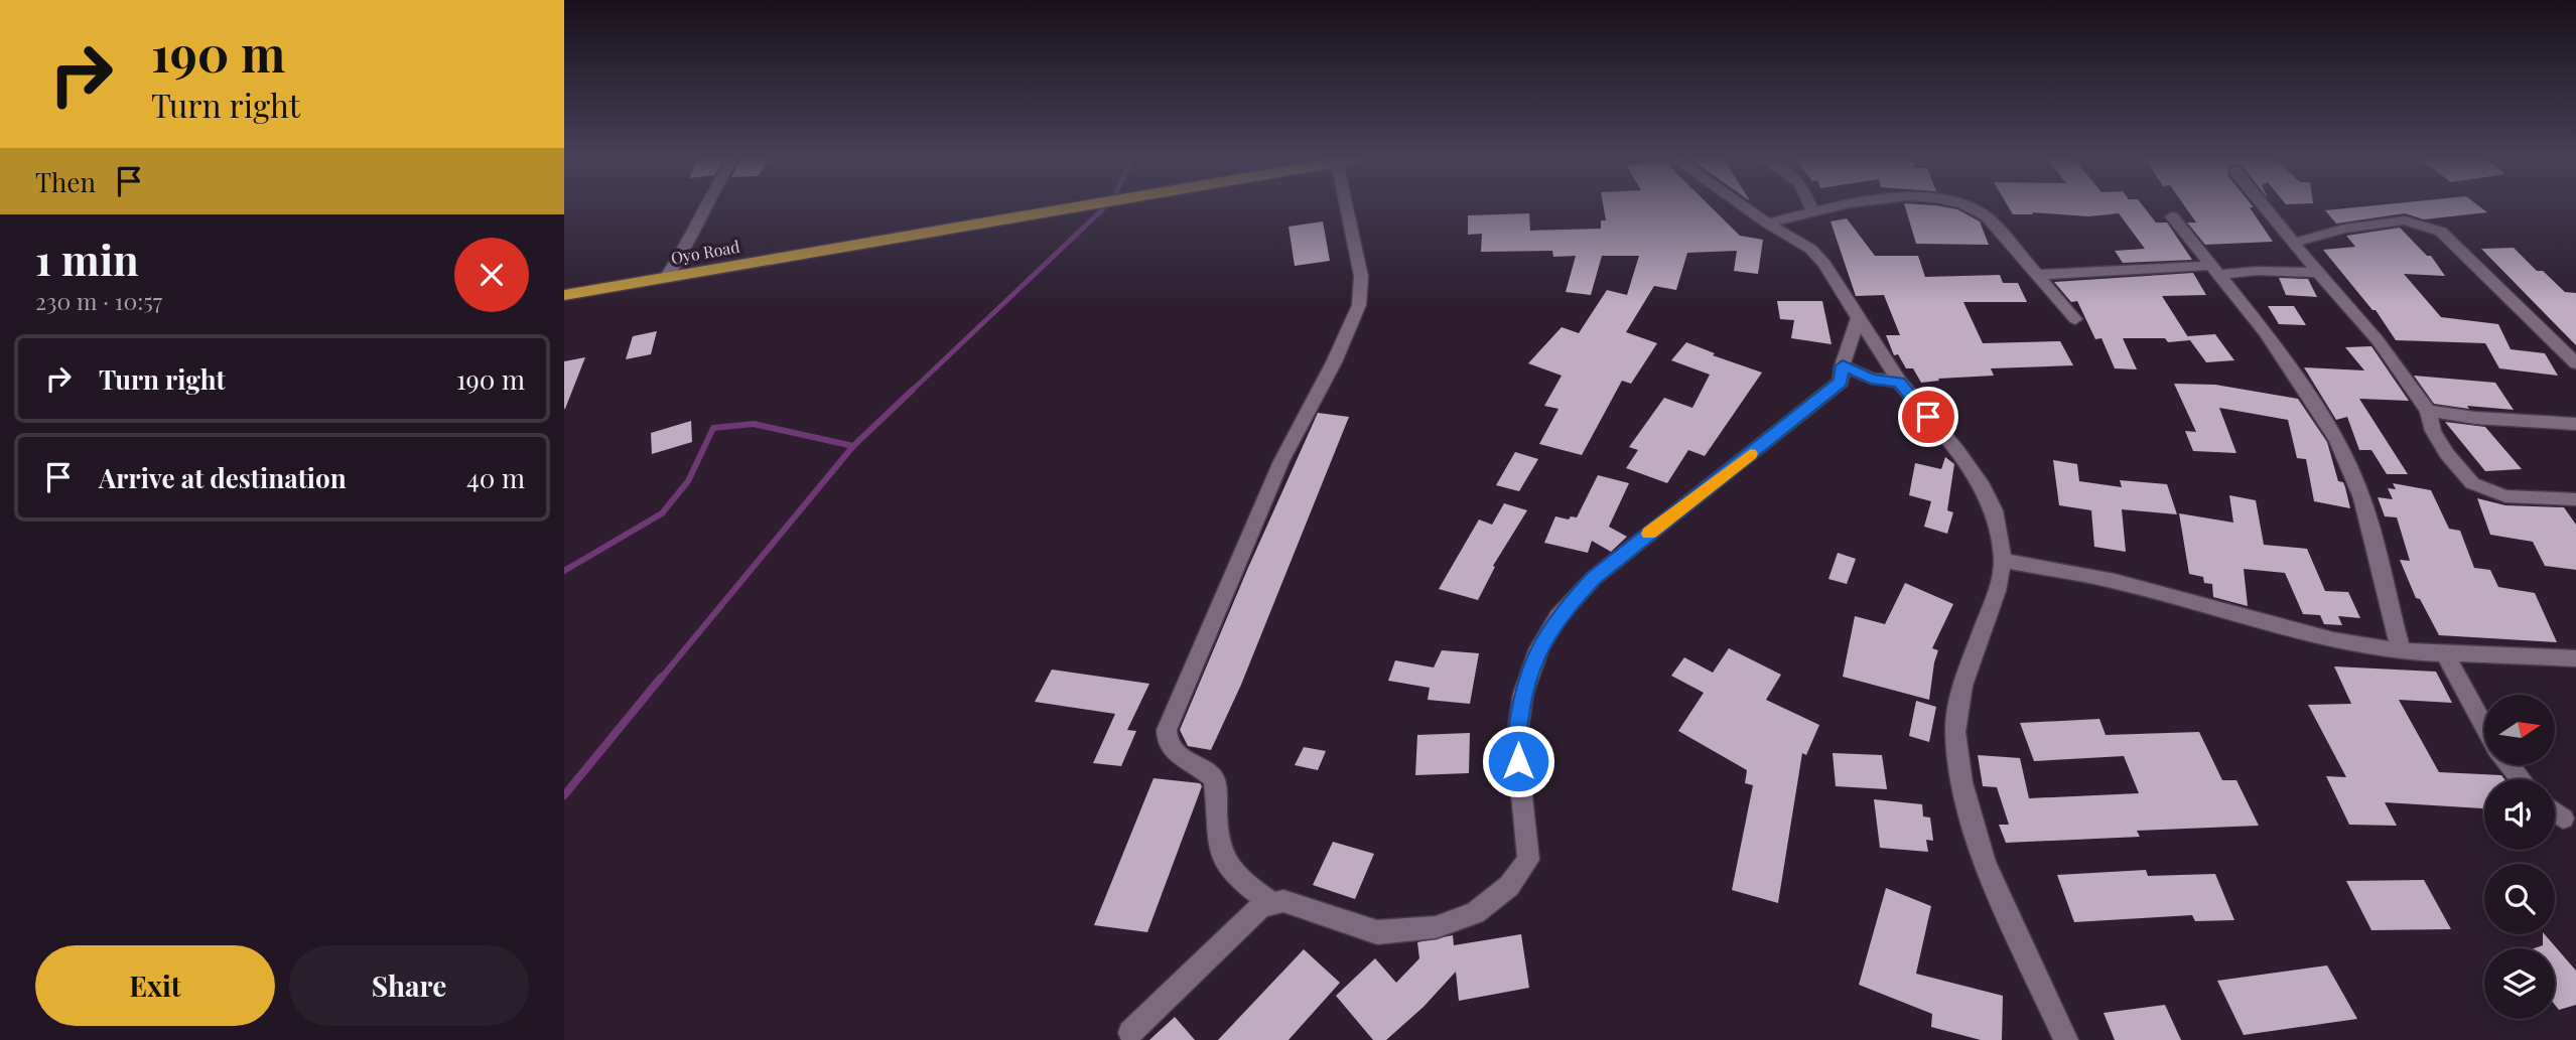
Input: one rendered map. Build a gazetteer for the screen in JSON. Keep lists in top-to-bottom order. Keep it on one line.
{"streets":{"highway":["Oyo Road"]},"north":"right","page":{"turn":["190 m","Turn right"],"then":"Then","heading":["1 min","230 m · 10:57"],"list":[{"name":"Turn right","value":"190 m"},{"name":"Arrive at destination","value":"40 m"}],"buttons":["Exit","Share"]}}
